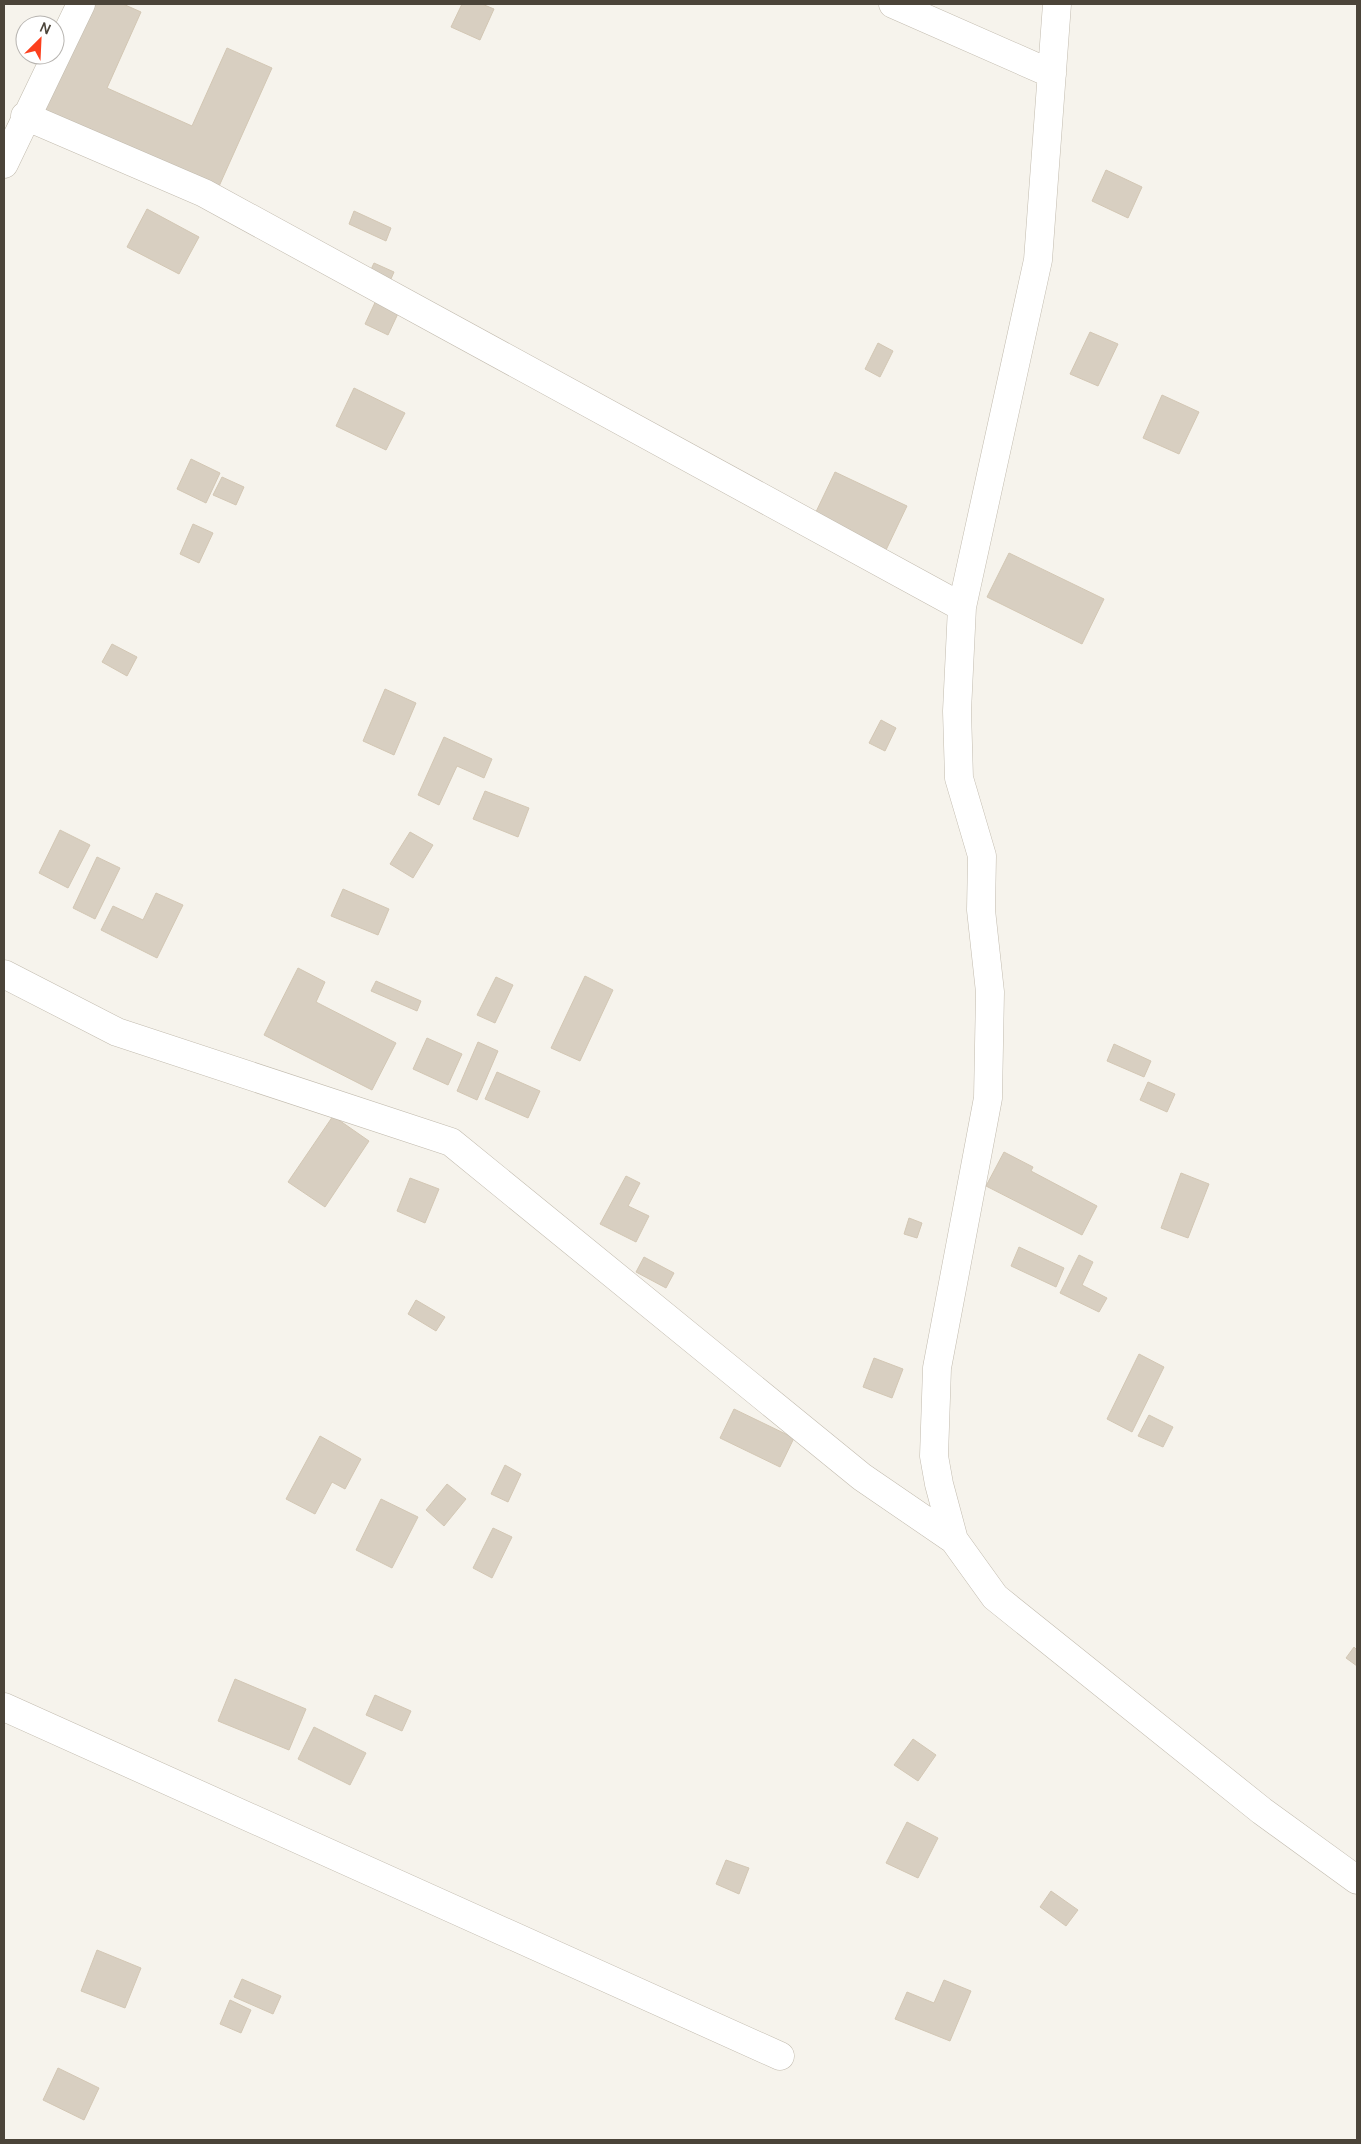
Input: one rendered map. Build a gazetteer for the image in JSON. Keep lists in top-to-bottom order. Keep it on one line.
{"north":"top right"}
